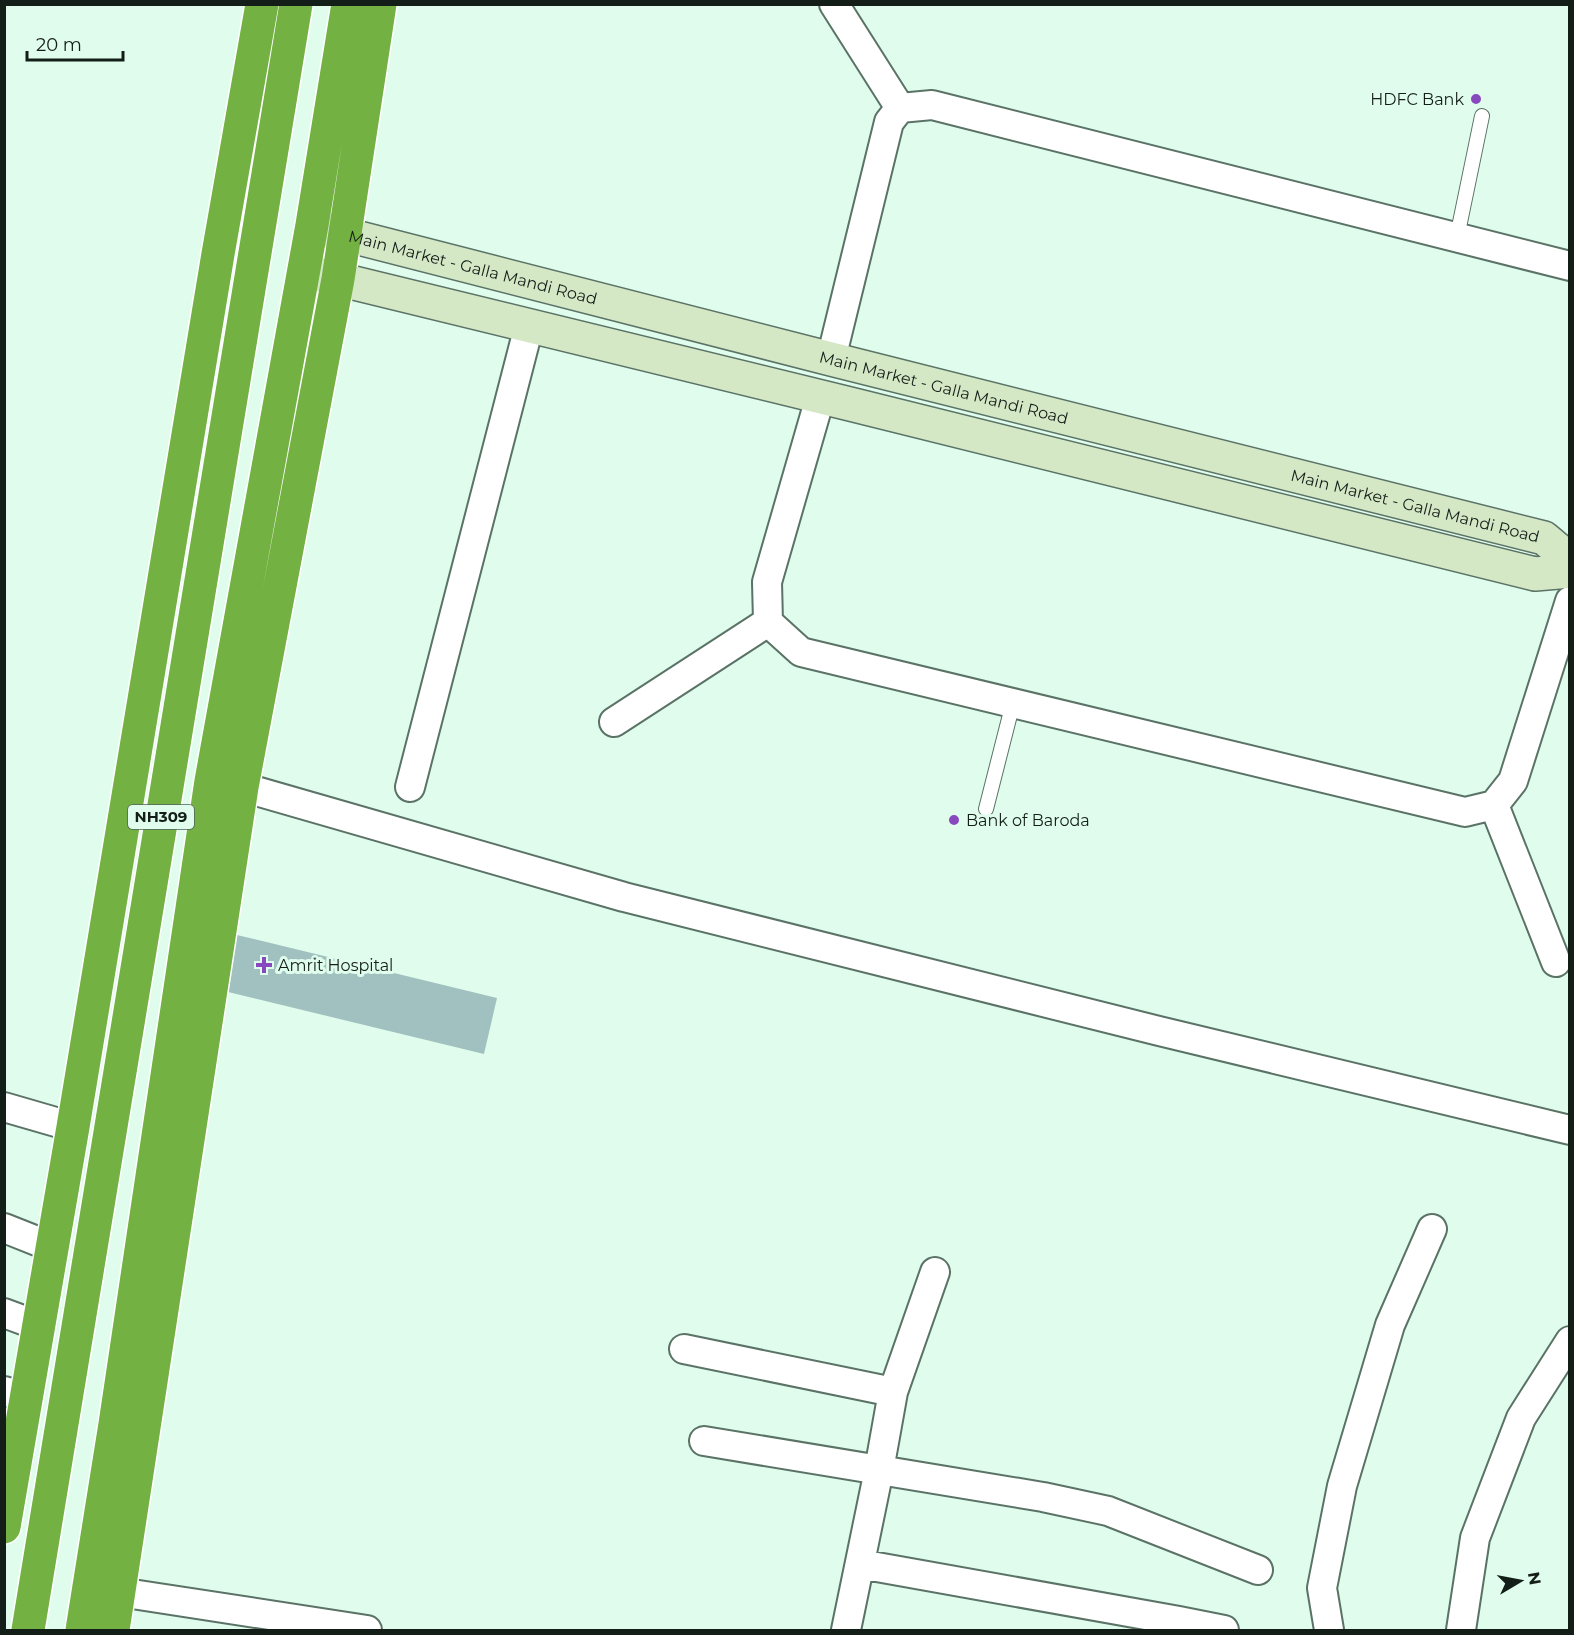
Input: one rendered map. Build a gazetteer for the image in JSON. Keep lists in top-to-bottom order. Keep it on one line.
{"streets":{"highway":["NH309"],"street":["Main Market - Galla Mandi Road"]},"crossings":[["Main Market - Galla Mandi Road","NH309"]],"places":{"other":["HDFC Bank","Bank of Baroda"],"health":["Amrit Hospital"]},"scale_bar":"20 m","north":"right"}
